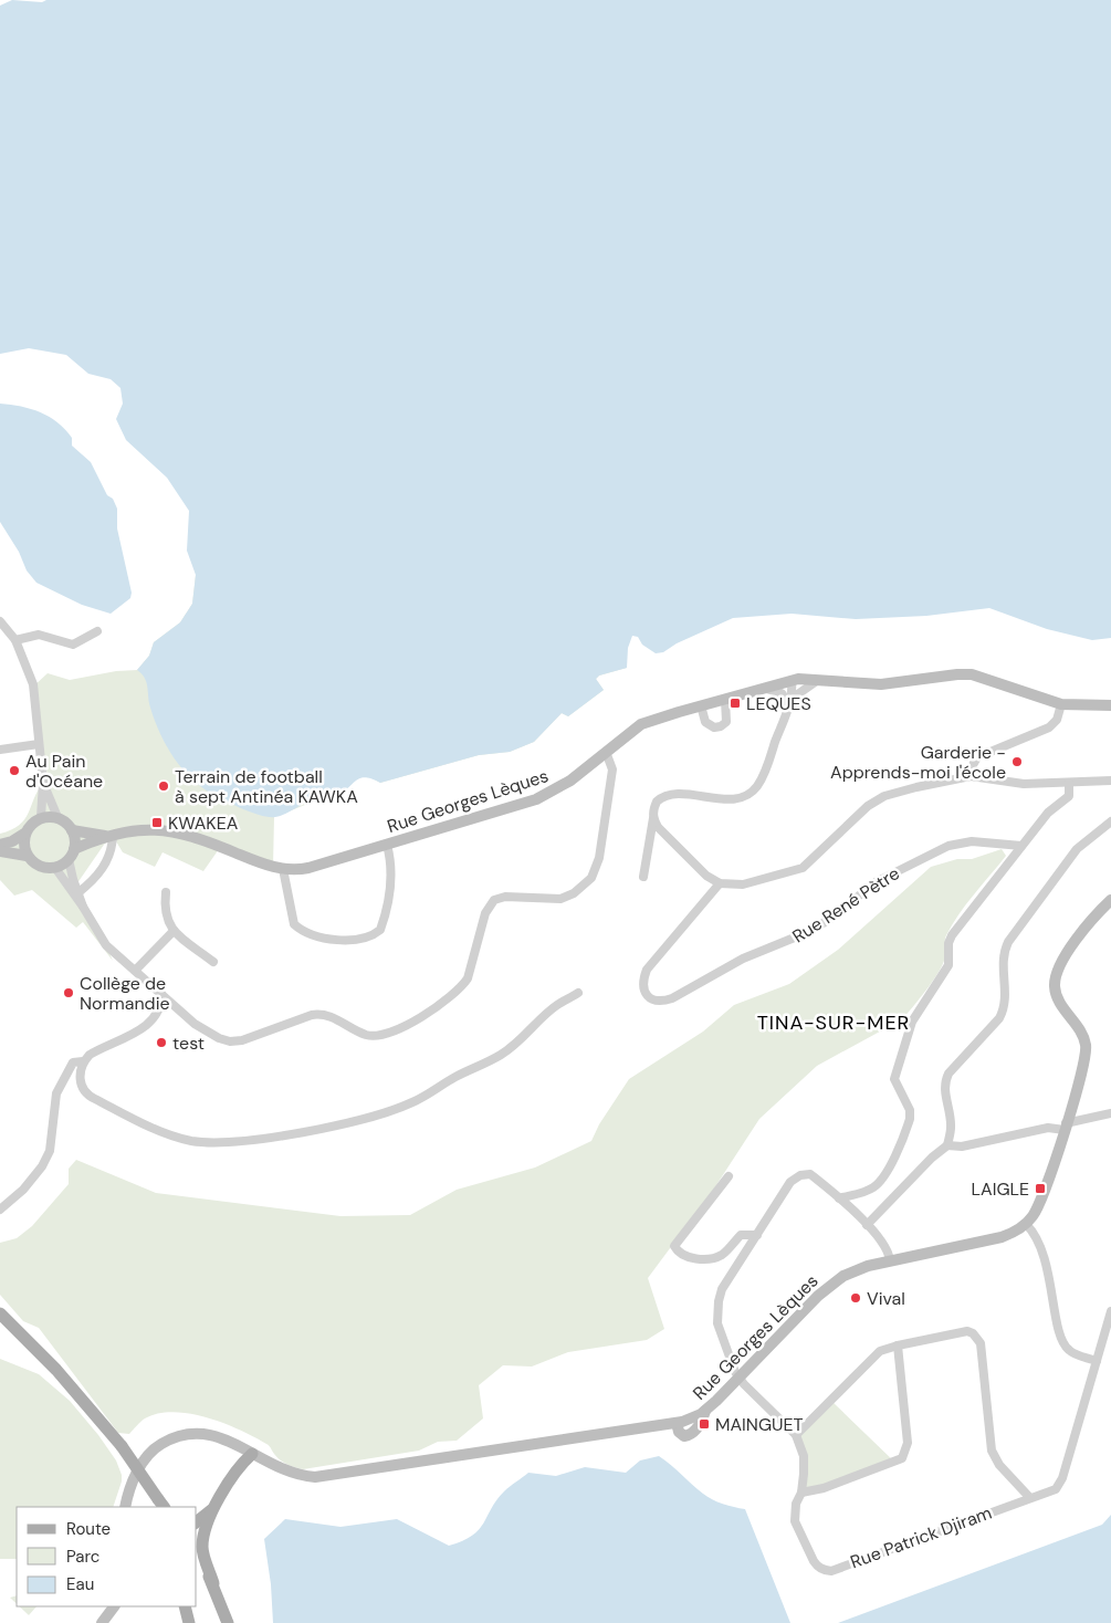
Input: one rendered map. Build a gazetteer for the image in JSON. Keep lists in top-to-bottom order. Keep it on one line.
{"streets":{"main road":["Rue Georges Lèques"],"street":["Rue René Pètre","Rue Patrick Djiram"]},"crossings":[["Rue Georges Lèques","Rue Patrick Djiram"]],"districts":["TINA-SUR-MER"],"places":{"transit":["LEQUES","KWAKEA","LAIGLE","MAINGUET"],"other":["Garderie - Apprends-moi l'école","Au Pain d'Océane","Terrain de football à sept Antinéa KAWKA","Collège de Normandie","test","Vival"]},"legend":["Route","Parc","Eau"]}
